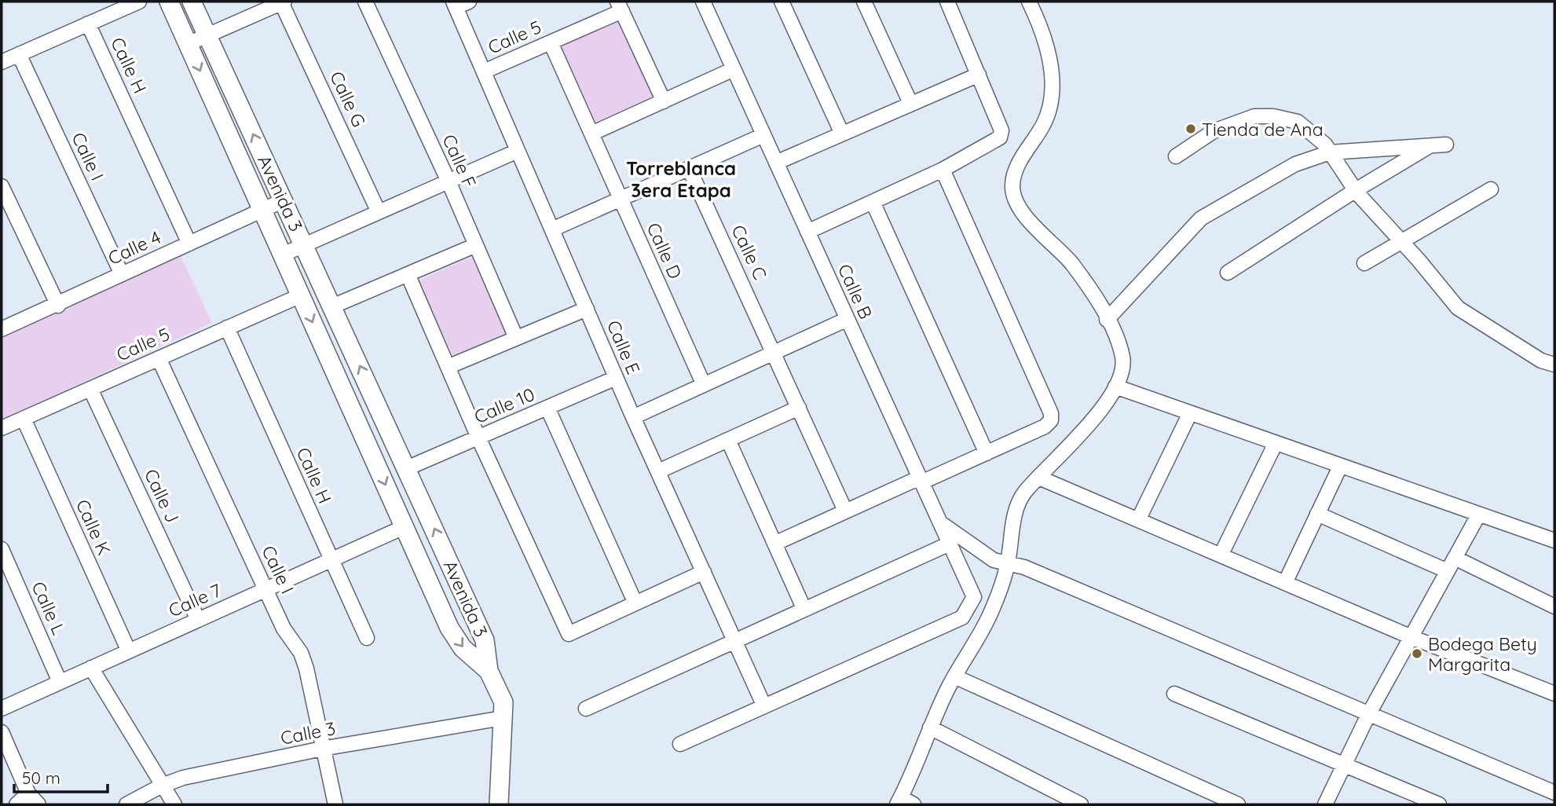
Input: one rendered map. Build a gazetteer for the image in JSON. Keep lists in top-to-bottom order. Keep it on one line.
{"streets":{"street":["Calle 5","Calle H","Calle G","Calle I","Calle F","Avenida 3","Calle 4","Calle D","Calle C","Calle B","Calle E","Calle 10","Calle J","Calle K","Calle 7","Calle L","Calle 3"]},"crossings":[["Calle 5","Calle H"],["Calle 5","Calle I"],["Calle 5","Avenida 3"],["Calle 5","Calle D"],["Calle 5","Calle E"],["Calle 5","Calle J"],["Calle 5","Calle K"],["Calle H","Calle 4"],["Calle H","Calle 7"],["Calle I","Calle 4"],["Calle I","Calle 7"],["Calle I","Calle 3"],["Avenida 3","Calle 4"],["Avenida 3","Calle 10"],["Avenida 3","Calle 7"],["Calle B","Calle E"],["Calle E","Calle 10"],["Calle J","Calle 7"],["Calle K","Calle 7"],["Calle 7","Calle L"]],"districts":["Torreblanca 3era Etapa"],"places":["Tienda de Ana","Bodega Bety Margarita"],"scale_bar":"50 m"}
